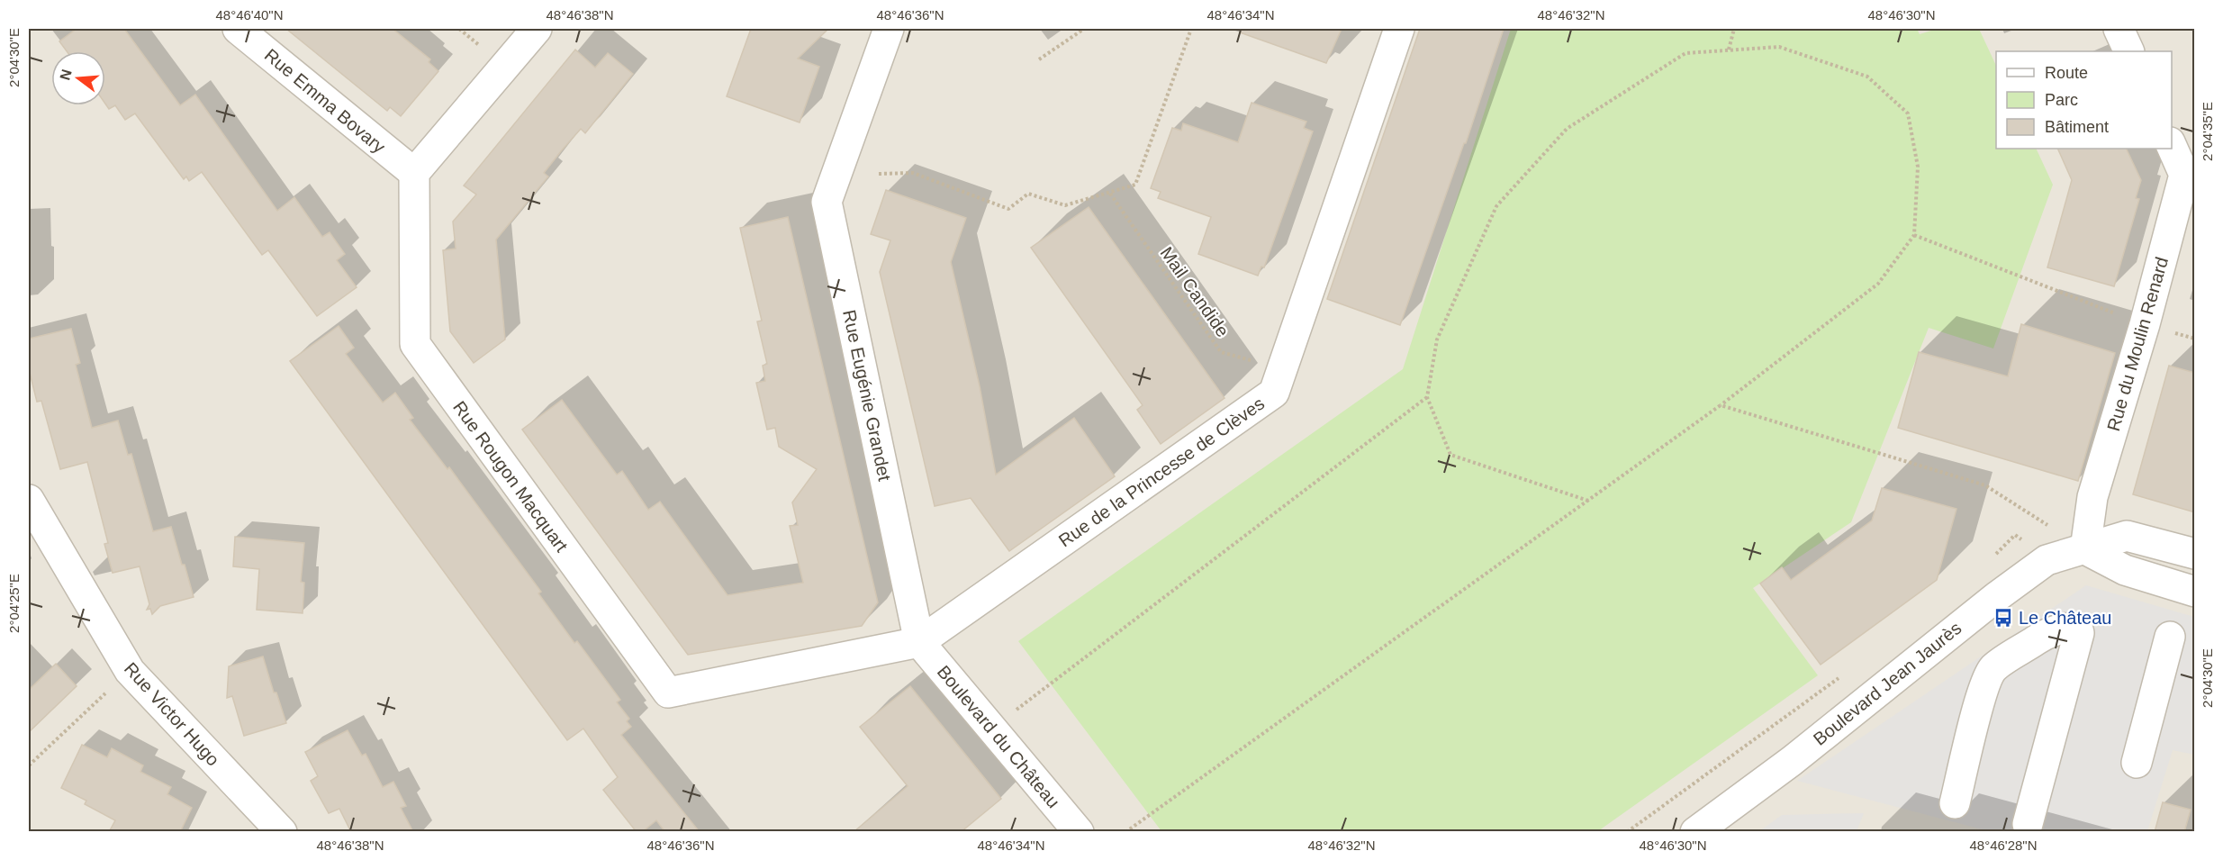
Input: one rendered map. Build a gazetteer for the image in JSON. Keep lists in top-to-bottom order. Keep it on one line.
{"streets":{"street":["Rue Emma Bovary","Rue du Moulin Renard","Rue Eugénie Grandet","Rue de la Princesse de Clèves","Rue Rougon Macquart","Boulevard Jean Jaurès","Rue Victor Hugo","Boulevard du Château"],"path":["Mail Candide"]},"crossings":[["Rue Emma Bovary","Rue Rougon Macquart"],["Mail Candide","Rue de la Princesse de Clèves"],["Rue du Moulin Renard","Boulevard Jean Jaurès"],["Rue Eugénie Grandet","Rue de la Princesse de Clèves"],["Rue Eugénie Grandet","Rue Rougon Macquart"],["Rue Eugénie Grandet","Boulevard du Château"],["Rue de la Princesse de Clèves","Rue Rougon Macquart"],["Rue de la Princesse de Clèves","Boulevard du Château"],["Rue Rougon Macquart","Boulevard du Château"]],"places":{"bus stop":["Le Château"]},"legend":["Route","Parc","Bâtiment"],"north":"left","coordinates":["48°46'40\"N","48°46'38\"N","48°46'36\"N","48°46'34\"N","48°46'32\"N","48°46'30\"N","2°04'30\"E","2°04'35\"E","2°04'25\"E","48°46'28\"N"]}
